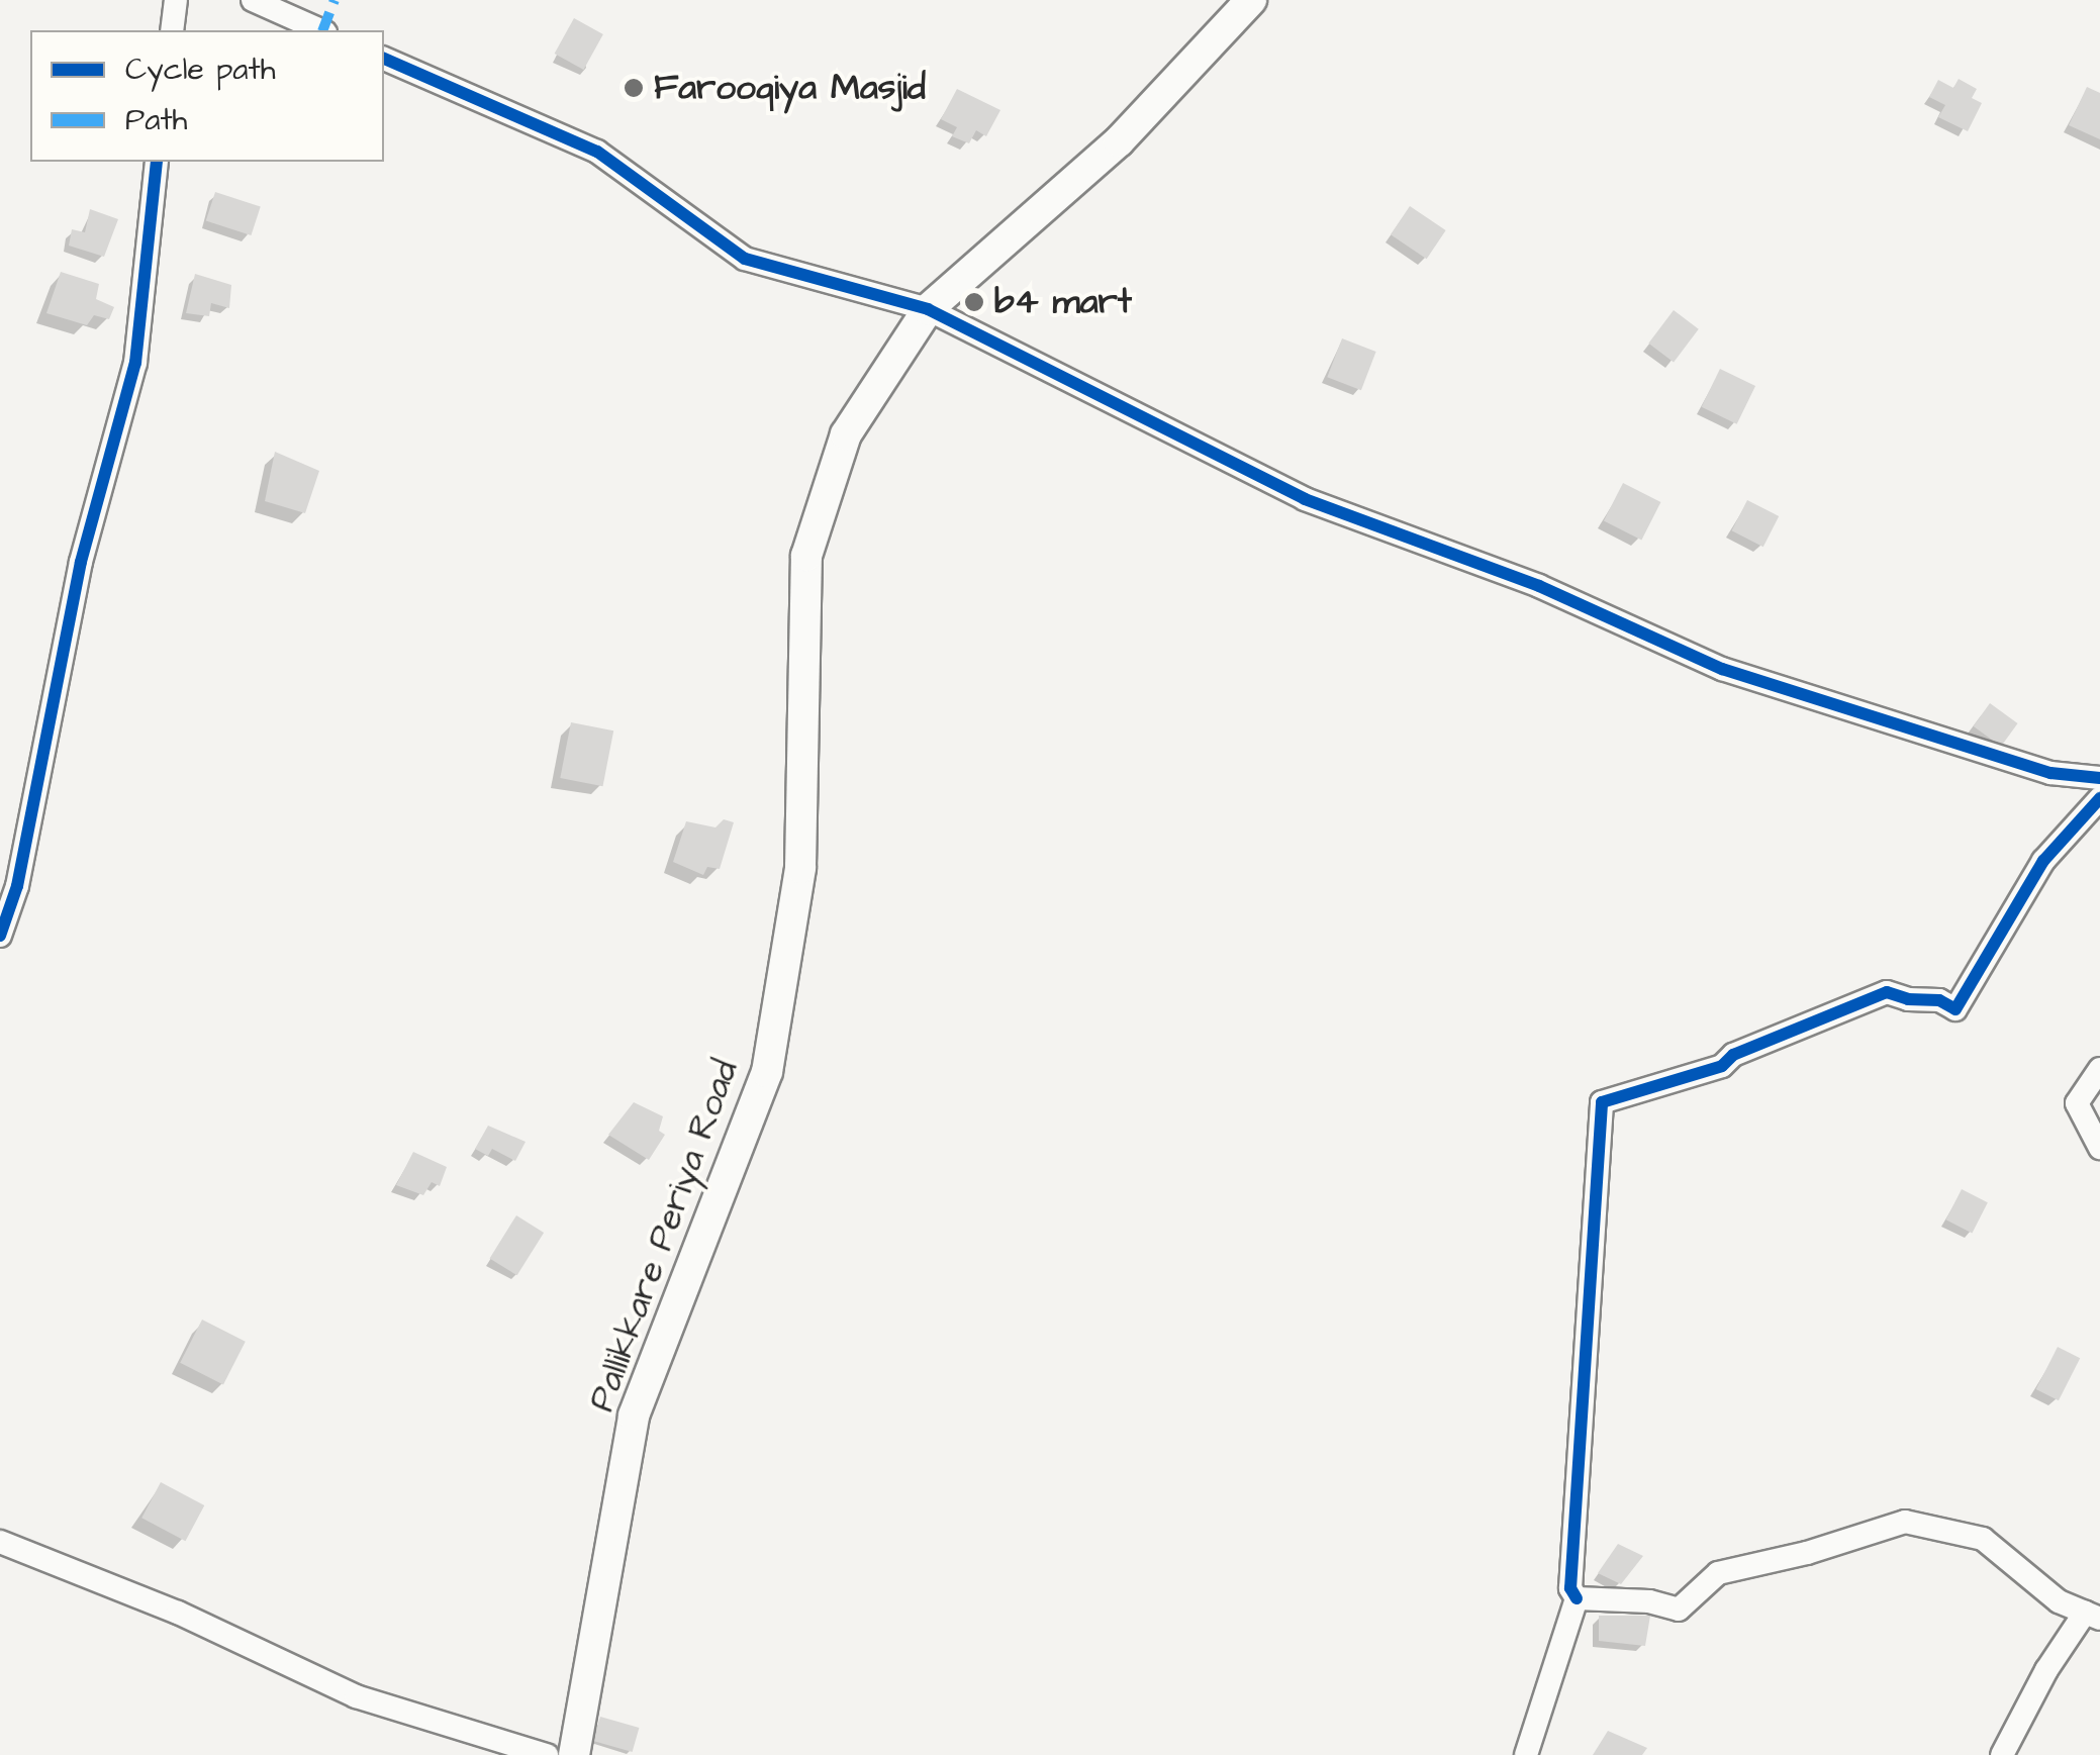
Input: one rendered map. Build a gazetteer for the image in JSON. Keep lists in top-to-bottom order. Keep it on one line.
{"streets":{"main road":["Pallikkare Periya Road"]},"places":["Farooqiya Masjid","b4 mart"],"legend":["Cycle path","Path"]}
